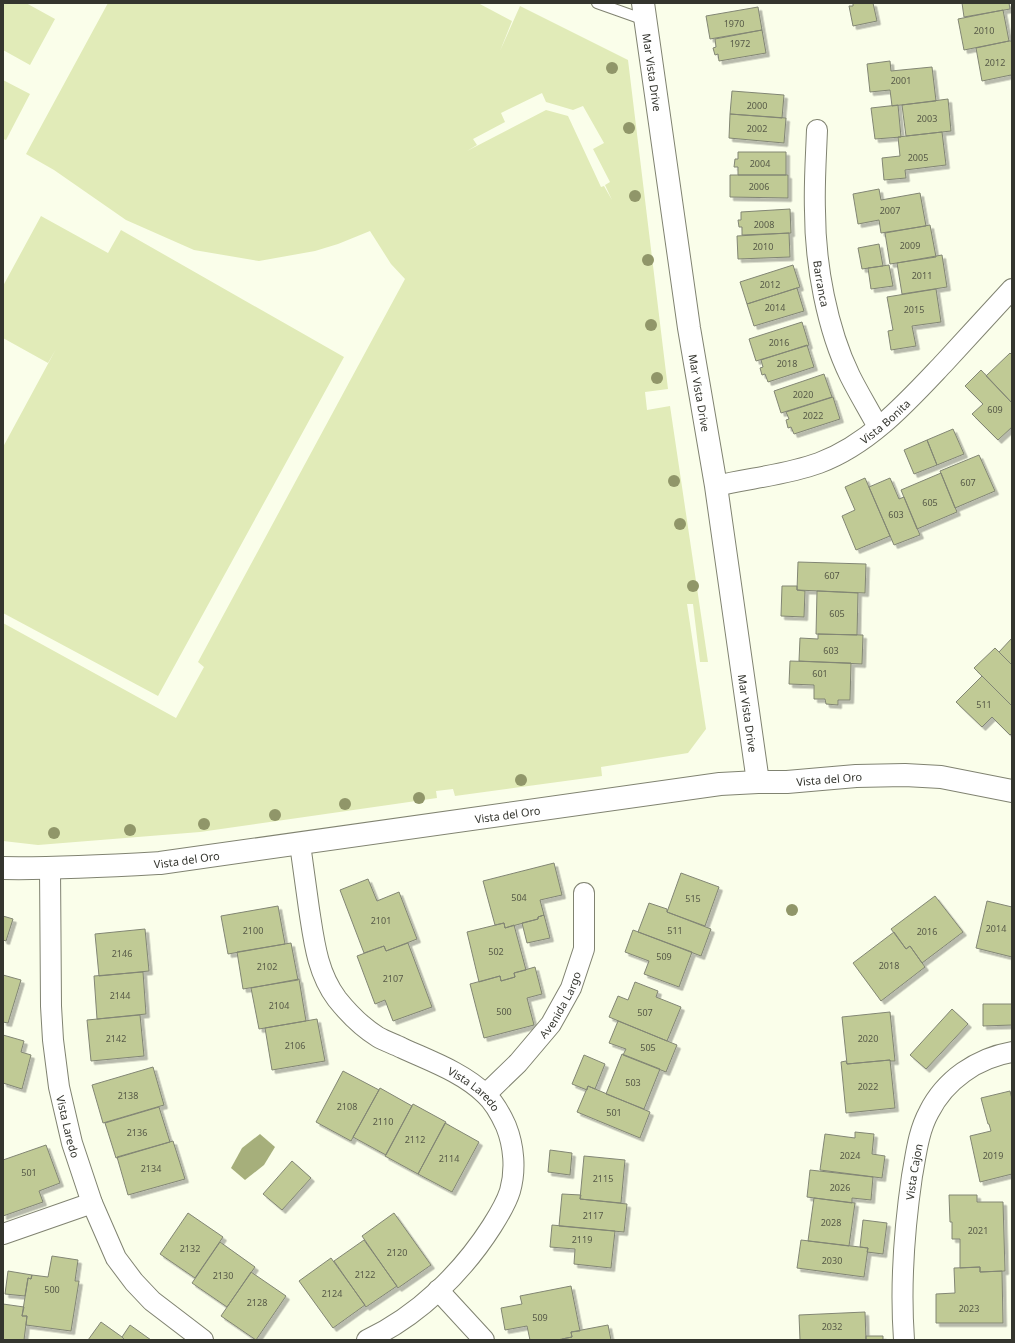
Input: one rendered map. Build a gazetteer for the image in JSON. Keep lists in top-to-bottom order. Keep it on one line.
{"streets":{"street":["Mar Vista Drive","Barranca","Vista Bonita","Vista del Oro","Avenida Largo","Vista Laredo","Vista Cajon"]},"crossings":[["Mar Vista Drive","Vista Bonita"],["Mar Vista Drive","Vista del Oro"],["Barranca","Vista Bonita"],["Vista del Oro","Vista Laredo"],["Avenida Largo","Vista Laredo"]],"house_numbers":["1970","2010","1972","2012","2001","2000","2003","2002","2005","2004","2006","2007","2008","2009","2010","2011","2012","2014","2015","2016","2018","2020","609","2022","607","605","603","607","605","603","601","511","504","515","2101","2014","2100","511","2016","502","2146","509","2018","2102","2107","2144","2104","500","507","2142","2020","2106","505","503","2022","2138","2108","501","2110","2136","2112","2024","2019","2114","2134","501","2115","2026","2117","2028","2021","2119","2132","2120","2030","2122","2130","500","2124","2128","2023","509","2032"]}
